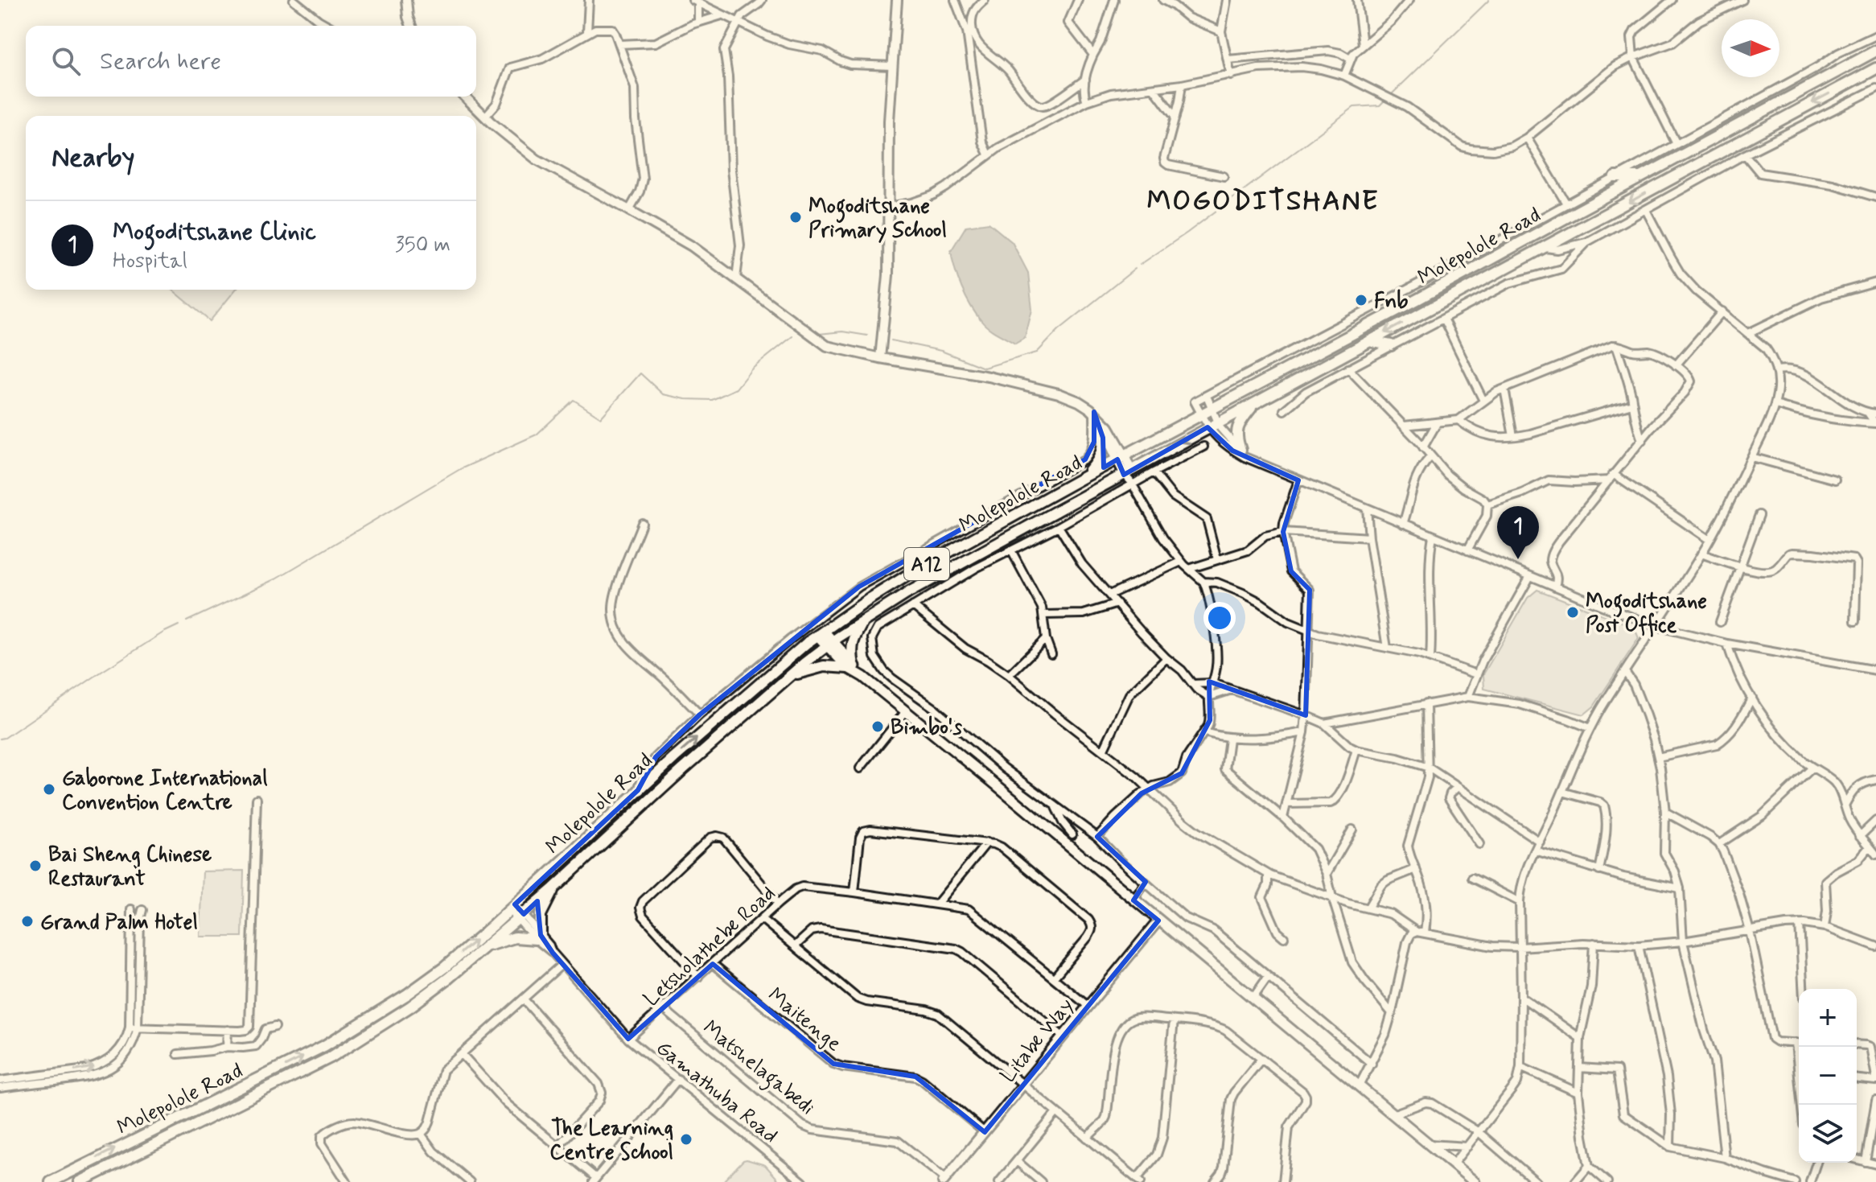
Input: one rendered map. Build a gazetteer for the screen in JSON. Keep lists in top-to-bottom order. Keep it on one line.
{"streets":{"main road":["Molepolole Road","A12"],"street":["Letsholathebe Road","Maitenge","Litabe Way","Matshelagabedi","Gamathuba Road"]},"crossings":[["Molepolole Road","Gamathuba Road"],["Letsholathebe Road","Maitenge"],["Letsholathebe Road","Litabe Way"],["Letsholathebe Road","Matshelagabedi"],["Letsholathebe Road","Gamathuba Road"],["Maitenge","Litabe Way"],["Litabe Way","Matshelagabedi"]],"districts":["MOGODITSHANE"],"places":["Mogoditshane Primary School","Fnb","Mogoditshane Post Office","Bimbo's","Gaborone International Convention Centre","Bai Sheng Chinese Restaurant","Grand Palm Hotel","The Learning Centre School"],"north":"right","page":{"search":"Search here","heading":"Nearby","list":[{"mark":"1","name":"Mogoditshane Clinic","note":"Hospital","value":"350 m"}],"pins":"1","map_buttons":["+","−"]}}
